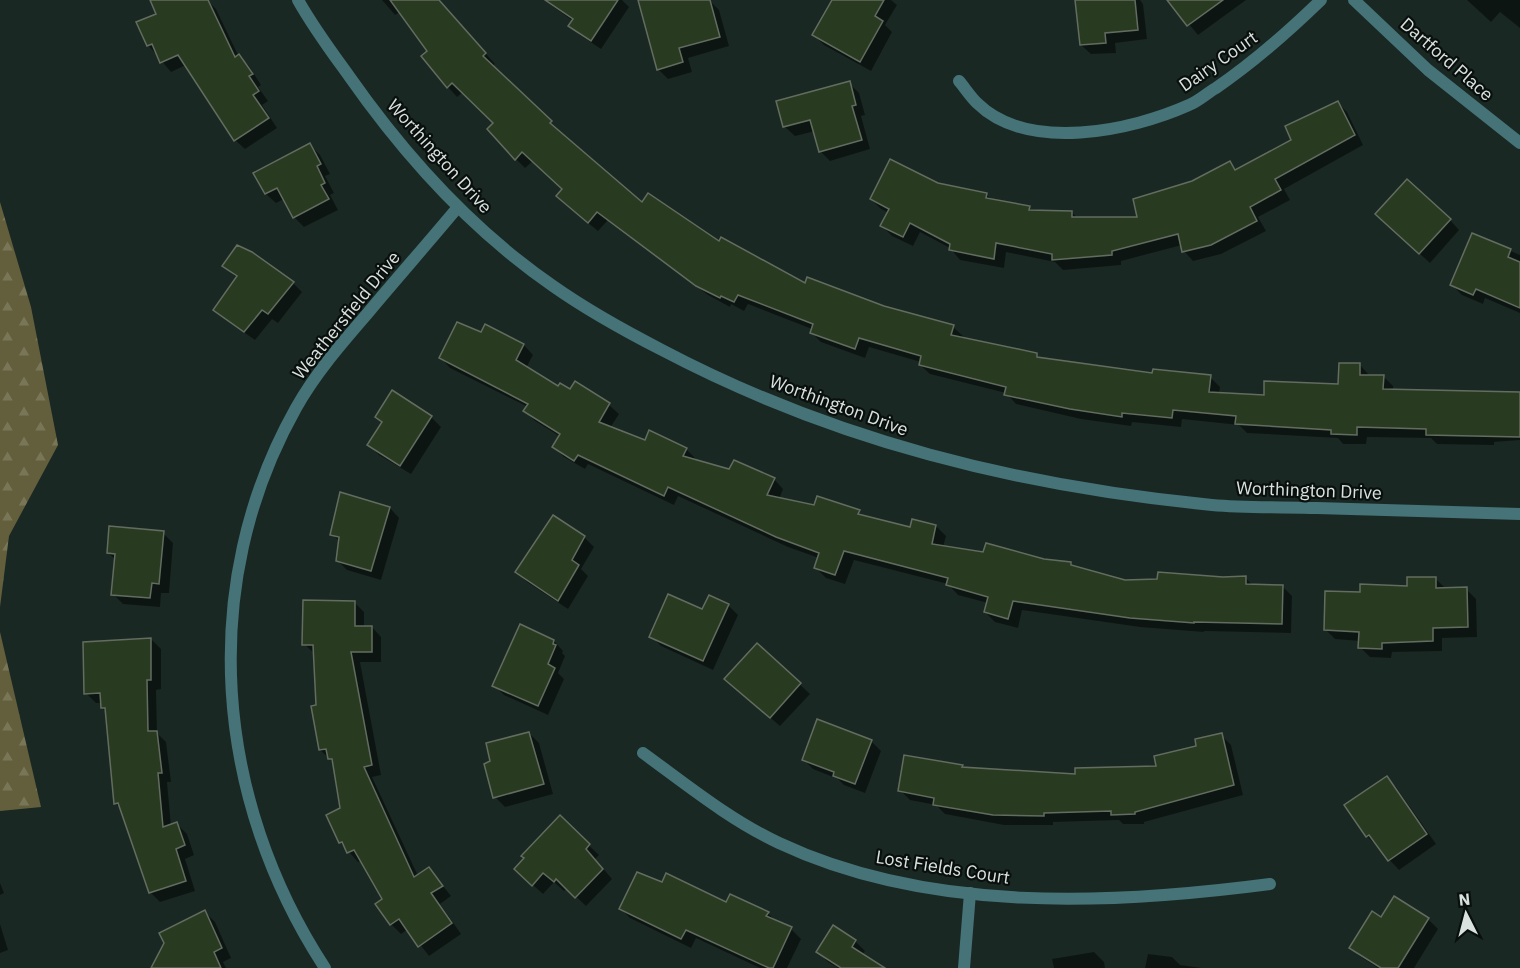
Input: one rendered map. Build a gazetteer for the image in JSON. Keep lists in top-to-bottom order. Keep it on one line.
{"streets":{"street":["Dartford Place","Dairy Court","Worthington Drive","Weathersfield Drive","Lost Fields Court"]},"crossings":[["Worthington Drive","Weathersfield Drive"]],"north":"top"}
